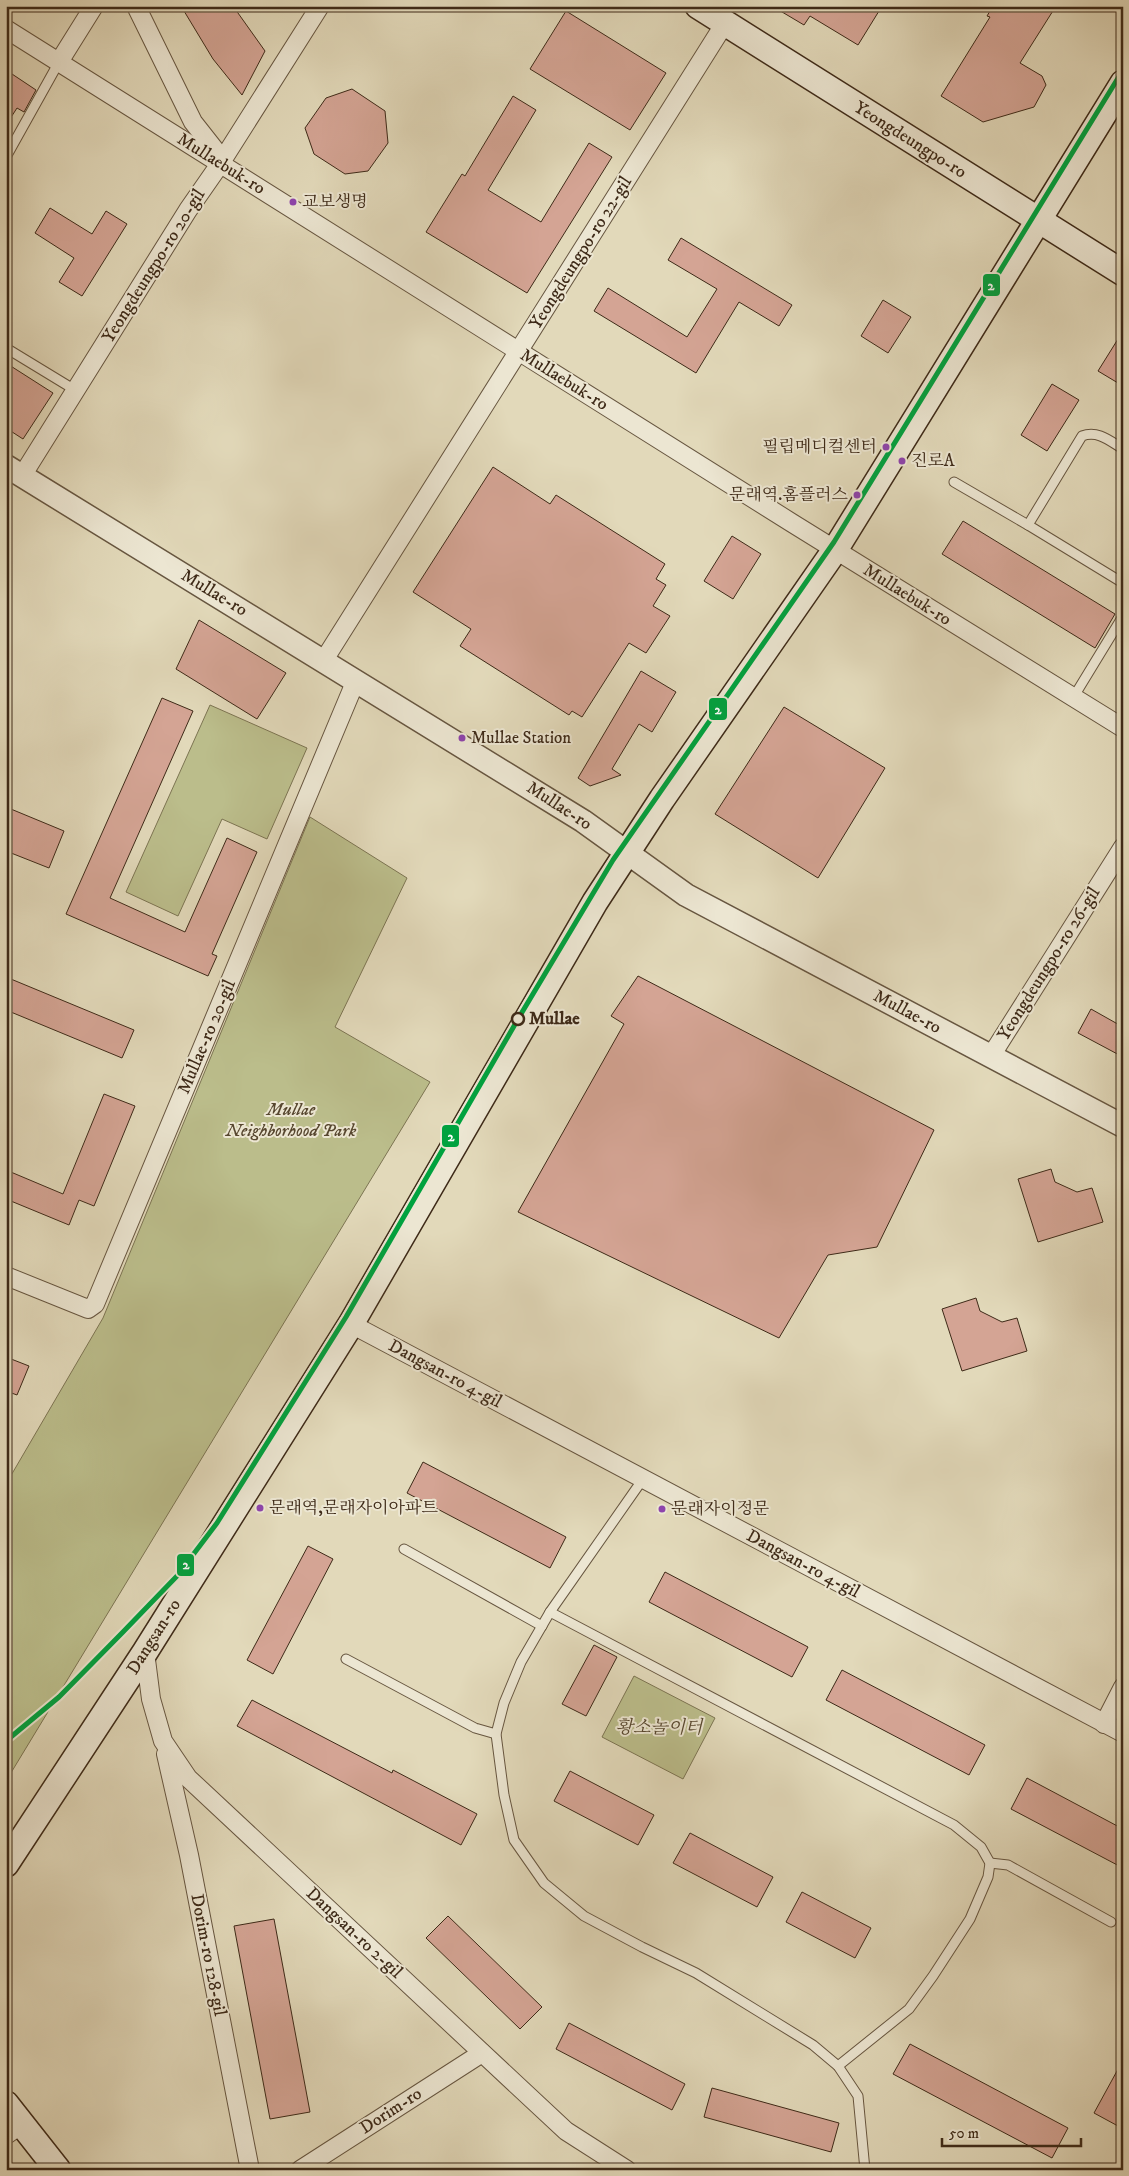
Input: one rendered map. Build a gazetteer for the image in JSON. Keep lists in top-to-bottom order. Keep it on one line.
{"streets":{"main road":["Yeongdeungpo-ro","Dangsan-ro"],"street":["Mullaebuk-ro","Yeongdeungpo-ro 22-gil","Yeongdeungpo-ro 20-gil","Mullae-ro","Yeongdeungpo-ro 26-gil","Mullae-ro 20-gil","Dangsan-ro 4-gil","Dangsan-ro 2-gil","Dorim-ro 128-gil","Dorim-ro"]},"crossings":[["Yeongdeungpo-ro","Yeongdeungpo-ro 22-gil"],["Yeongdeungpo-ro","Dangsan-ro"],["Mullaebuk-ro","Yeongdeungpo-ro 22-gil"],["Mullaebuk-ro","Yeongdeungpo-ro 20-gil"],["Mullaebuk-ro","Dangsan-ro"],["Yeongdeungpo-ro 22-gil","Mullae-ro"],["Yeongdeungpo-ro 20-gil","Mullae-ro"],["Mullae-ro","Yeongdeungpo-ro 26-gil"],["Mullae-ro","Mullae-ro 20-gil"],["Mullae-ro","Dangsan-ro"],["Dangsan-ro 4-gil","Dangsan-ro"],["Dangsan-ro","Dangsan-ro 2-gil"],["Dangsan-ro 2-gil","Dorim-ro 128-gil"],["Dangsan-ro 2-gil","Dorim-ro"]],"parks":["Mullae Neighborhood Park","황소놀이터"],"places":["교보생명","필립메디컬센터","진로A","문래역.홈플러스","Mullae Station","Mullae","문래역,문래자이아파트","문래자이정문"],"lines":["transit line 2"],"scale_bar":"50 m"}
